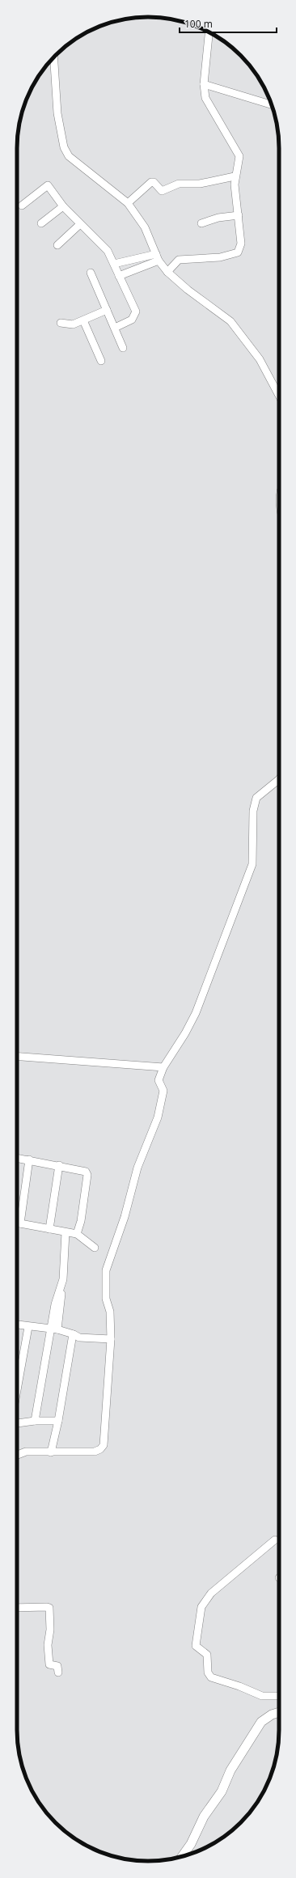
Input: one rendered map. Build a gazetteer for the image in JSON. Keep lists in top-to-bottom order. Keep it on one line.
{"scale_bar":"100 m"}
